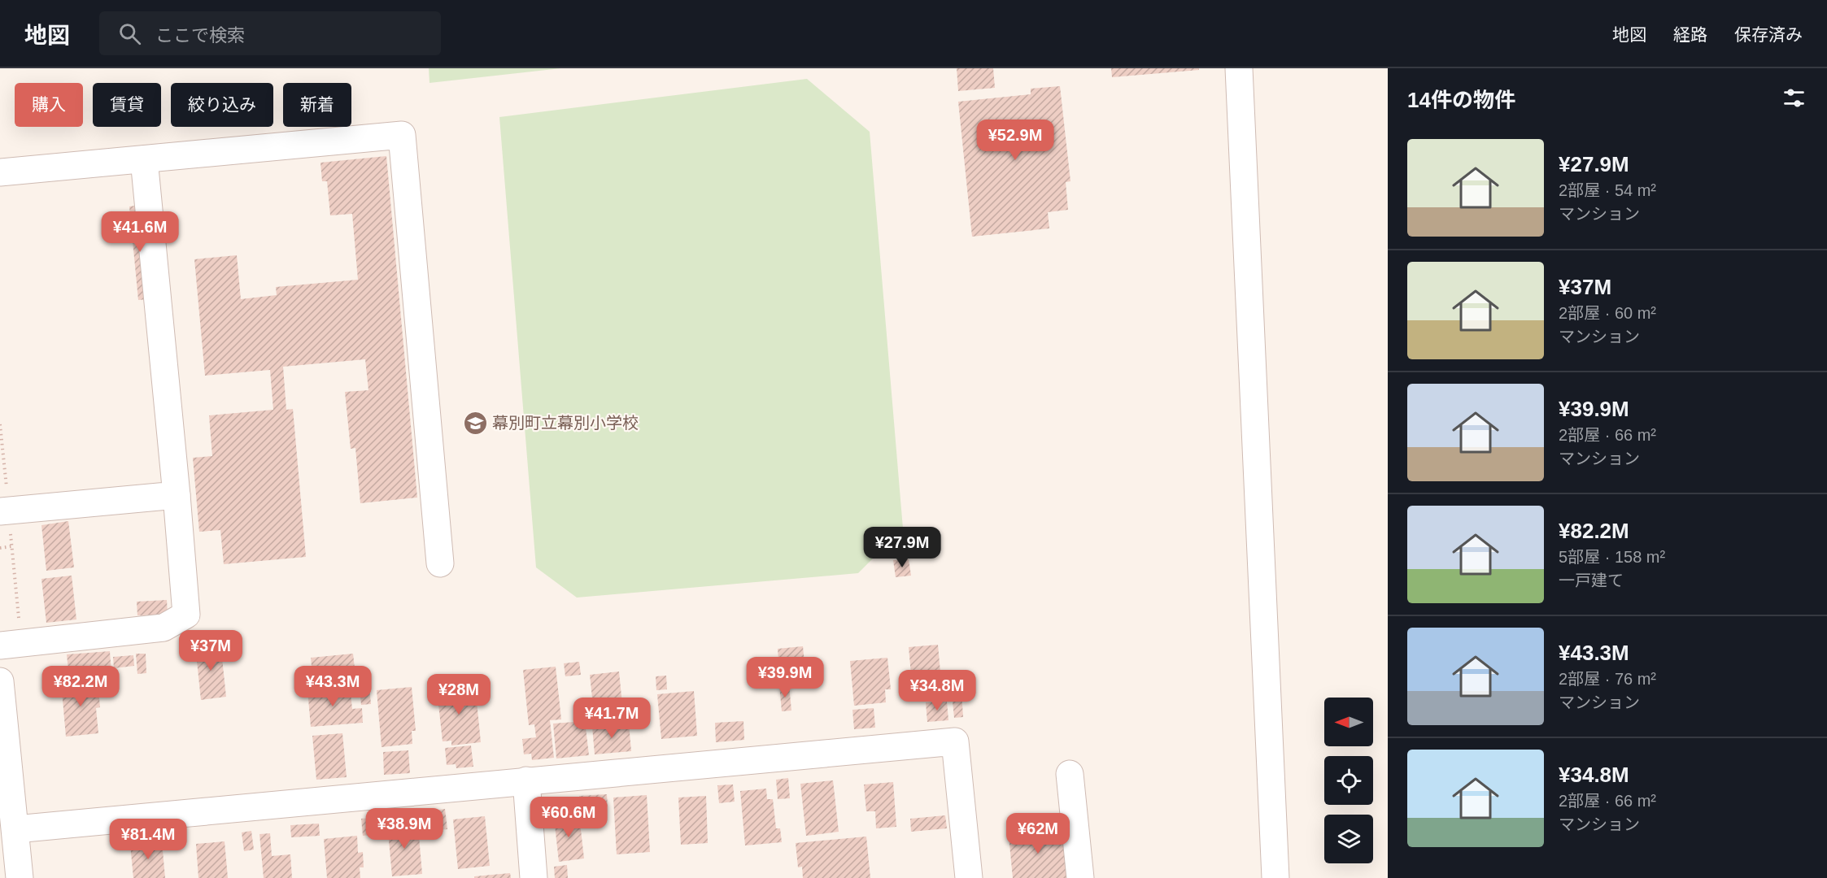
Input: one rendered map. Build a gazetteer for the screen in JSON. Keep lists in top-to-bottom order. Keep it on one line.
{"places":{"school or university":["幕別町立幕別小学校"]},"north":"left","page":{"header":"地図","search":"ここで検索","nav":["地図","経路","保存済み"],"heading":"14件の物件","chip":["購入","賃貸","絞り込み","新着"],"price":["¥52.9M","¥41.6M","¥27.9M","¥37M","¥39.9M","¥82.2M","¥43.3M","¥34.8M","¥28M","¥41.7M","¥60.6M","¥38.9M","¥62M","¥81.4M"],"list":[{"name":"¥27.9M","note":"2部屋 · 54 m² · マンション"},{"name":"¥37M","note":"2部屋 · 60 m² · マンション"},{"name":"¥39.9M","note":"2部屋 · 66 m² · マンション"},{"name":"¥82.2M","note":"5部屋 · 158 m² · 一戸建て"},{"name":"¥43.3M","note":"2部屋 · 76 m² · マンション"},{"name":"¥34.8M","note":"2部屋 · 66 m² · マンション"}]}}
